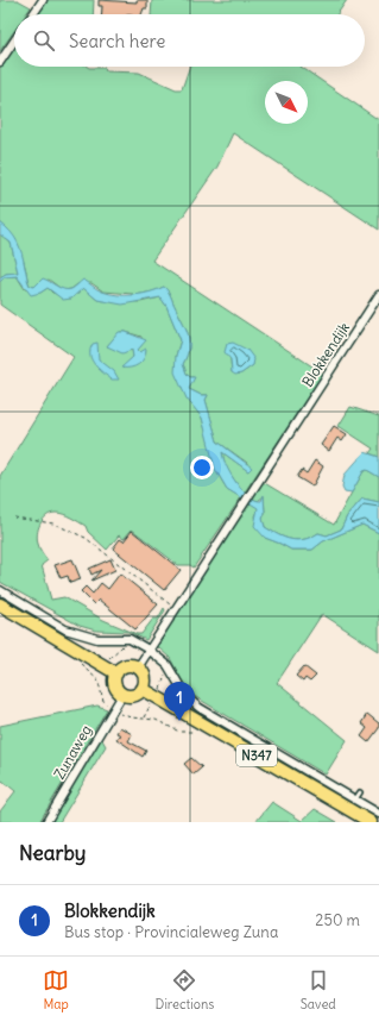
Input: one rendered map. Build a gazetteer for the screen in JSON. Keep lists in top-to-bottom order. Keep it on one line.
{"streets":{"main road":["N347"],"street":["Blokkendijk","Zunaweg"]},"crossings":[["Blokkendijk","Zunaweg"],["Blokkendijk","N347"],["Zunaweg","N347"]],"north":"bottom right","page":{"search":"Search here","pins":"1","heading":"Nearby","list":[{"mark":"1","name":"Blokkendijk","note":"Bus stop · Provincialeweg Zuna","value":"250 m"}],"nav":["Map","Directions","Saved"]}}
